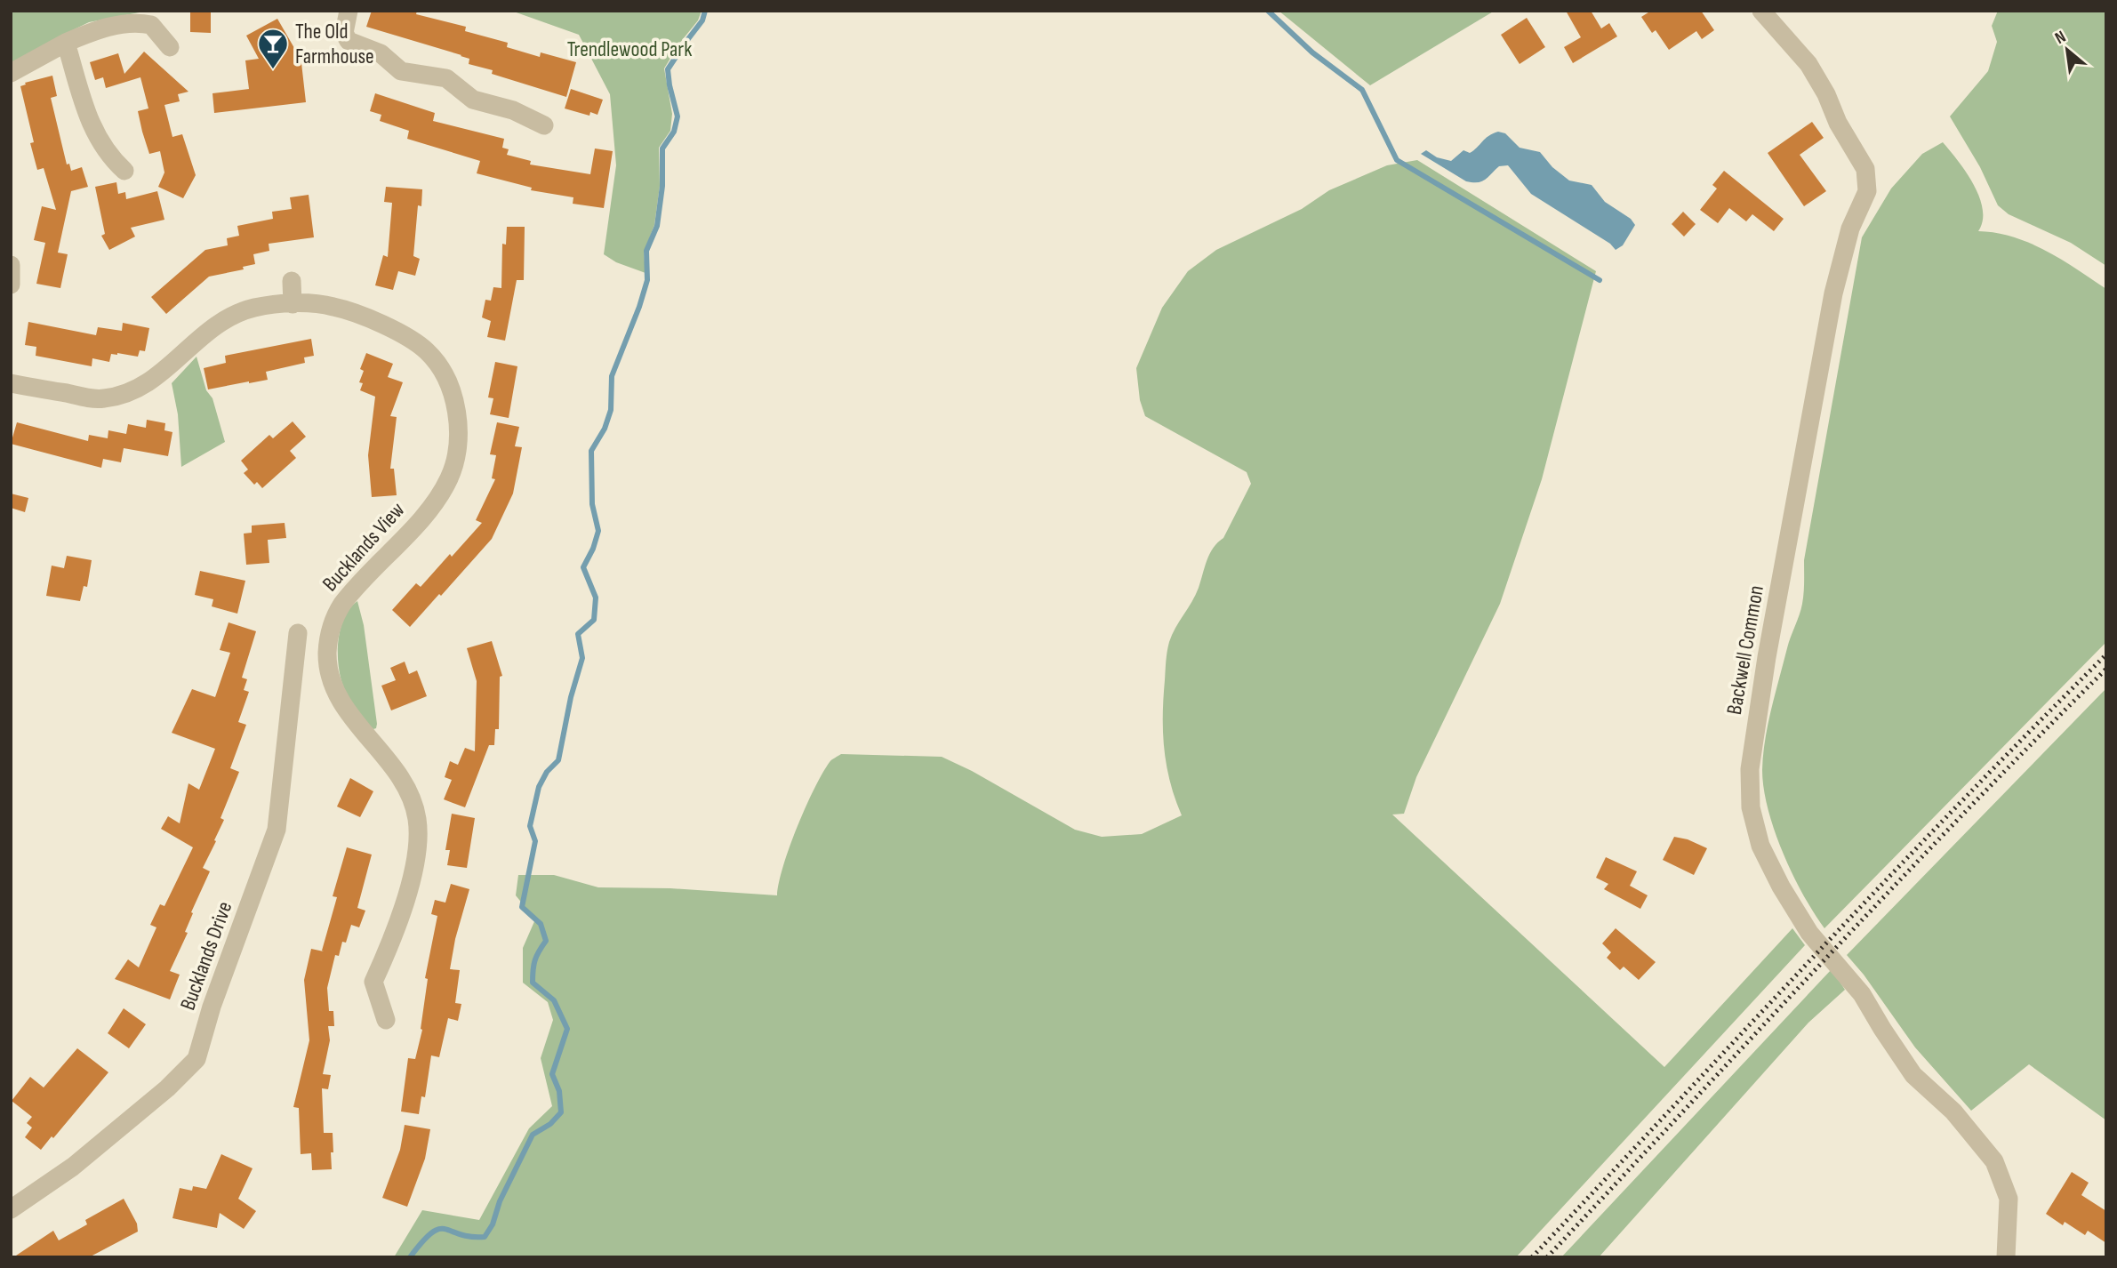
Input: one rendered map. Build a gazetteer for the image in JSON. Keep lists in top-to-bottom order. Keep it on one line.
{"streets":{"street":["Bucklands View","Backwell Common","Bucklands Drive"]},"parks":["Trendlewood Park"],"places":{"bar":["The Old Farmhouse"]},"north":"top left"}
